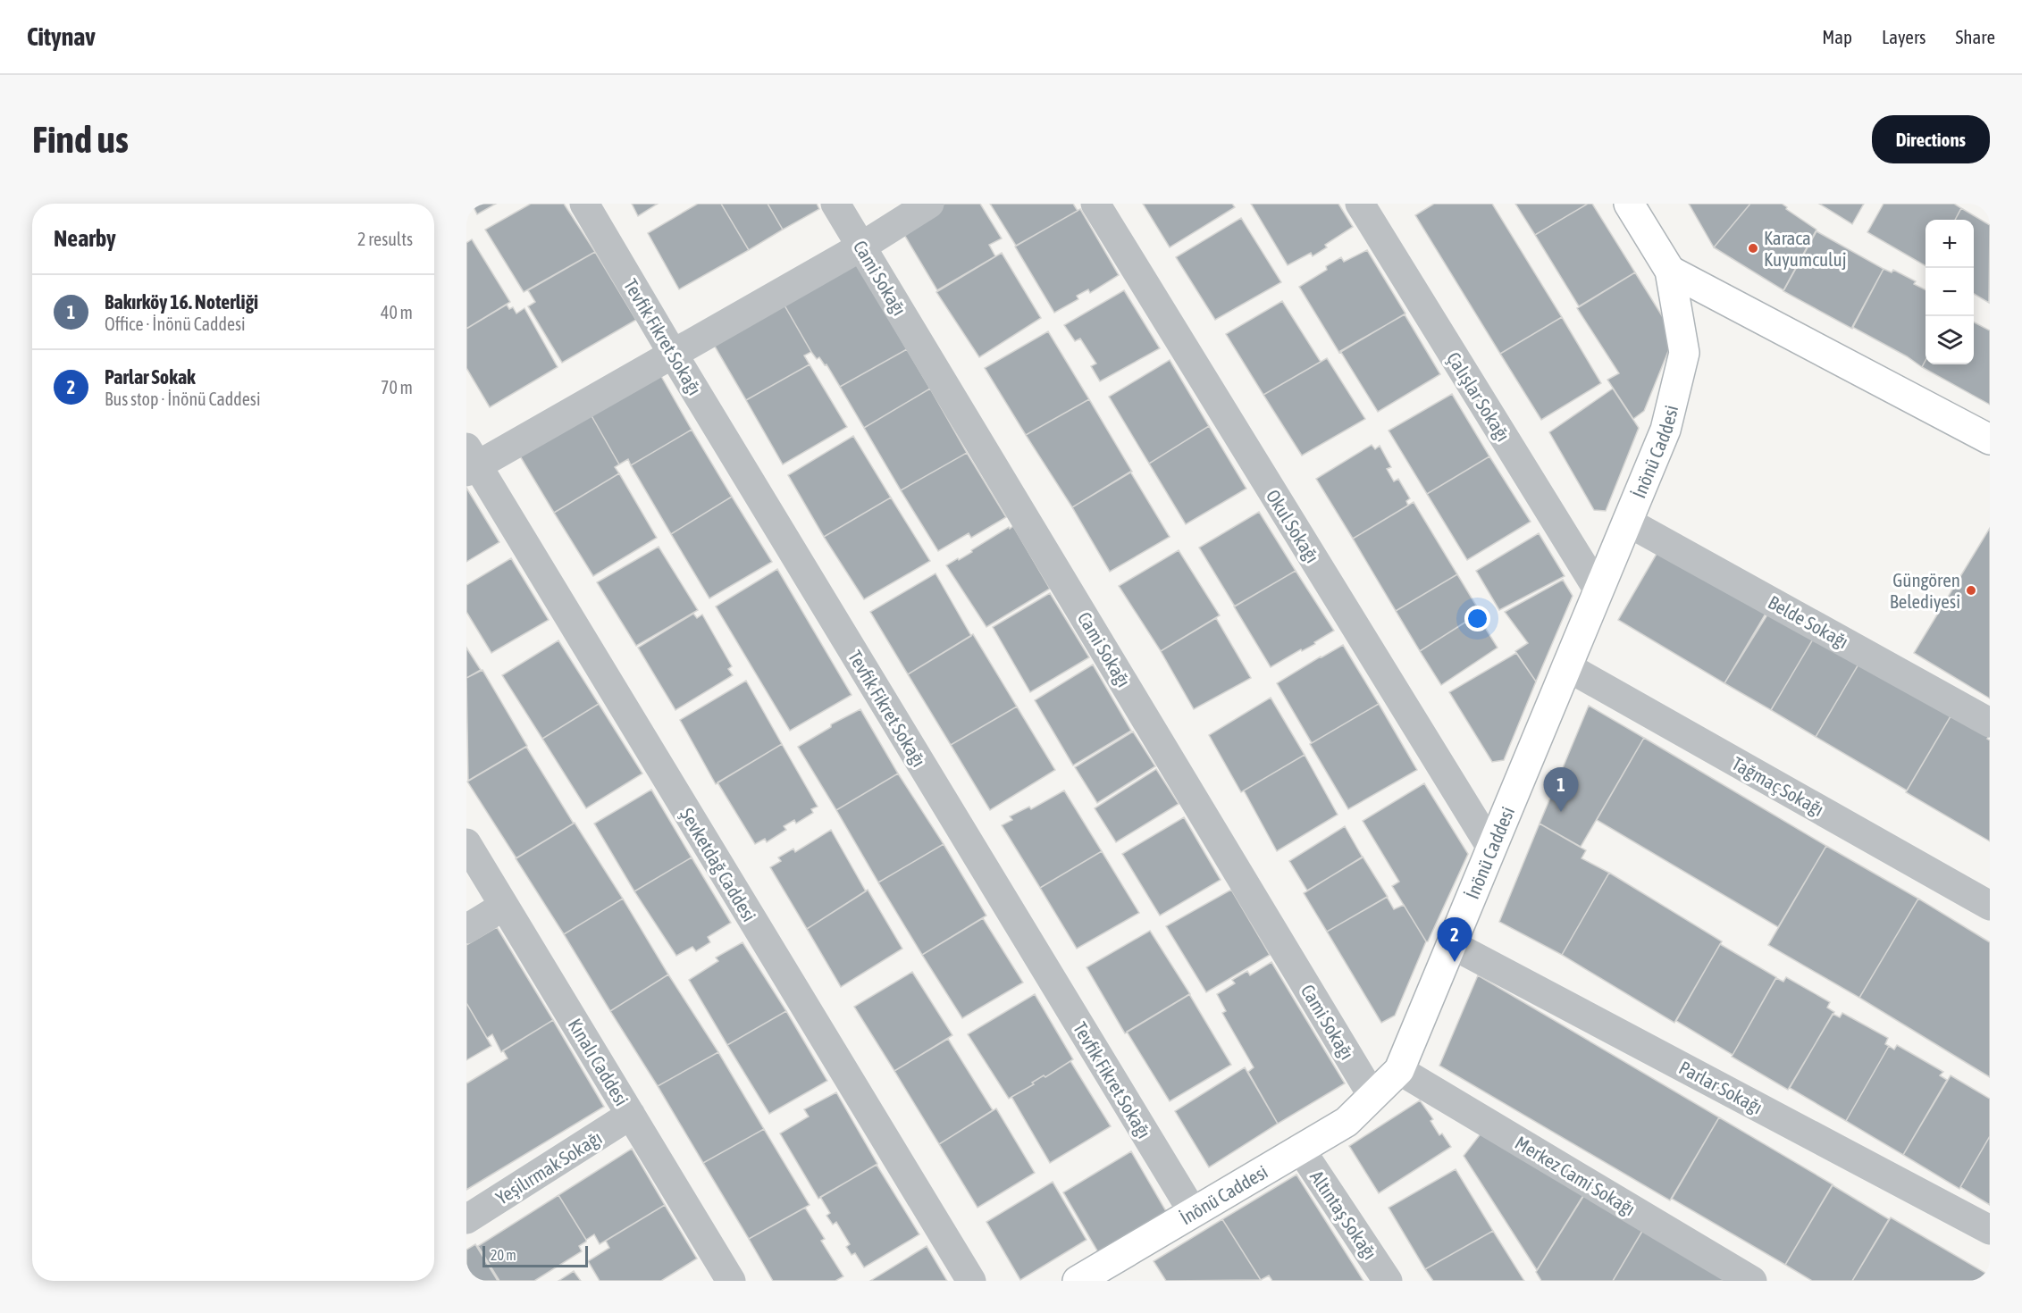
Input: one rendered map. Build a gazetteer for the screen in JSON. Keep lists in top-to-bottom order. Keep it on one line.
{"streets":{"street":["Cami Sokağı","Tevfik Fikret Sokağı","Çalışlar Sokağı","İnönü Caddesi","Okul Sokağı","Belde Sokağı","Tağmaç Sokağı","Şevketdağ Caddesi","Kınalı Caddesi","Parlar Sokağı","Yeşilırmak Sokağı","Merkez Cami Sokağı","Altıntaş Sokağı"]},"crossings":[["Cami Sokağı","İnönü Caddesi"],["Tevfik Fikret Sokağı","İnönü Caddesi"],["Çalışlar Sokağı","İnönü Caddesi"],["İnönü Caddesi","Okul Sokağı"],["İnönü Caddesi","Belde Sokağı"],["İnönü Caddesi","Tağmaç Sokağı"],["İnönü Caddesi","Parlar Sokağı"],["İnönü Caddesi","Merkez Cami Sokağı"],["İnönü Caddesi","Altıntaş Sokağı"],["Kınalı Caddesi","Yeşilırmak Sokağı"]],"places":["Karaca Kuyumculuj","Güngören Belediyesi"],"scale_bar":"20 m","page":{"header":"Citynav","nav":["Map","Layers","Share"],"buttons":"Directions","title":"Find us","heading":["Nearby","2 results"],"map_buttons":["+","−"],"list":[{"mark":"1","name":"Bakırköy 16. Noterliği","note":"Office · İnönü Caddesi","value":"40 m"},{"mark":"2","name":"Parlar Sokak","note":"Bus stop · İnönü Caddesi","value":"70 m"}],"pins":["1","2"],"scale":"20 m"}}
